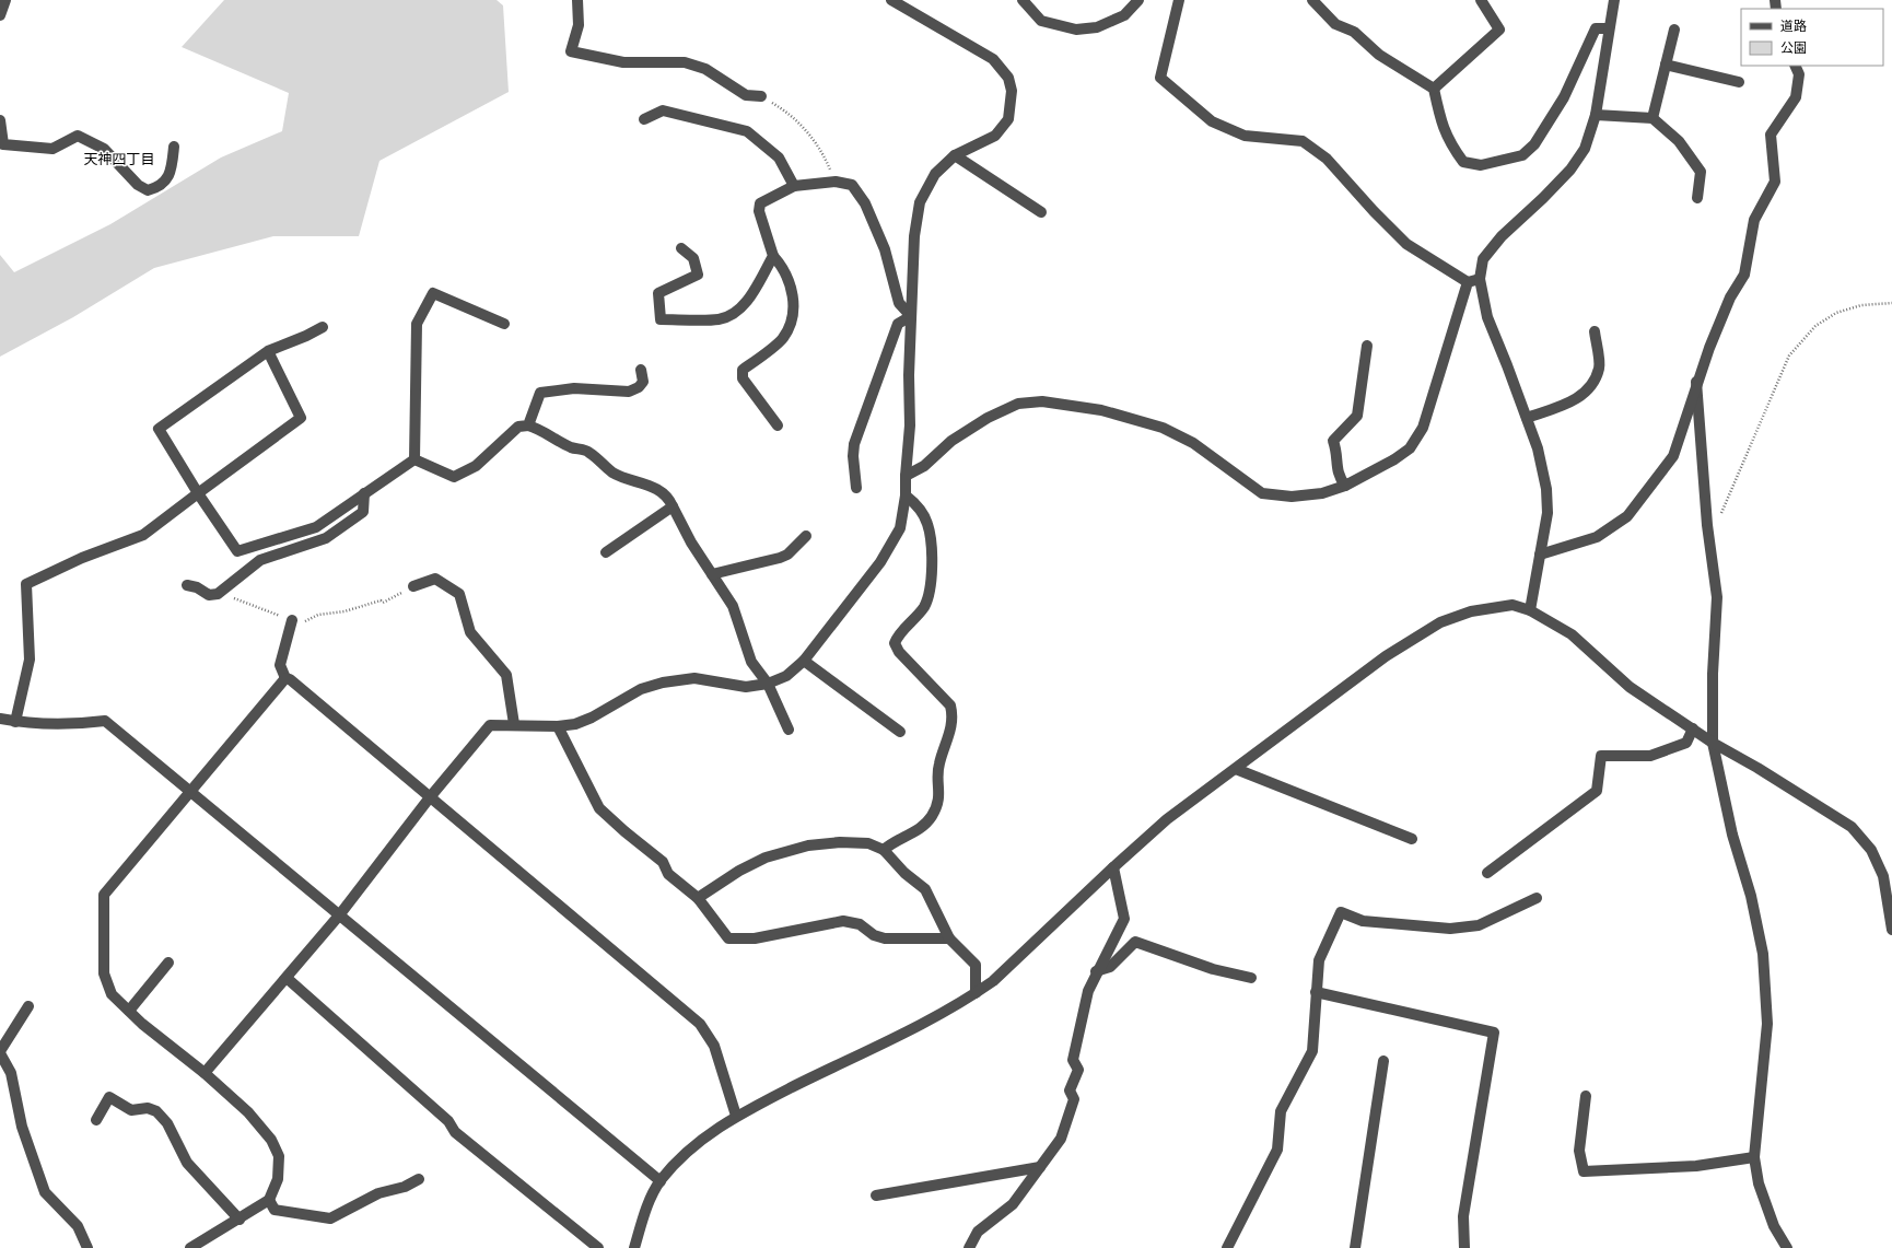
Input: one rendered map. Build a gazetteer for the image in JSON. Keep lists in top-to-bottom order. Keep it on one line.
{"districts":["天神四丁目"],"legend":["道路","公園"]}
